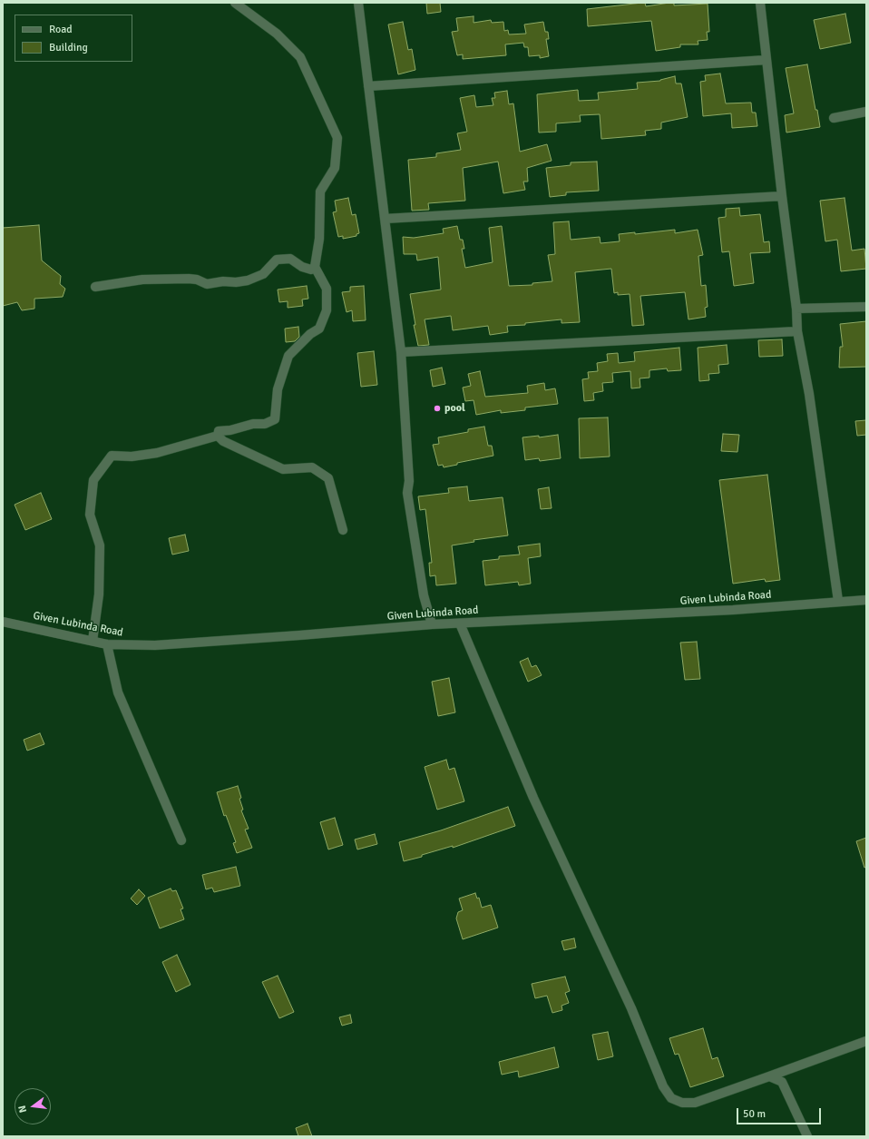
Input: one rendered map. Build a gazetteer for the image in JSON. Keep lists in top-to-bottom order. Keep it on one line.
{"streets":{"street":["Given Lubinda Road"]},"places":["pool"],"legend":["Road","Building"],"scale_bar":"50 m","north":"left"}
